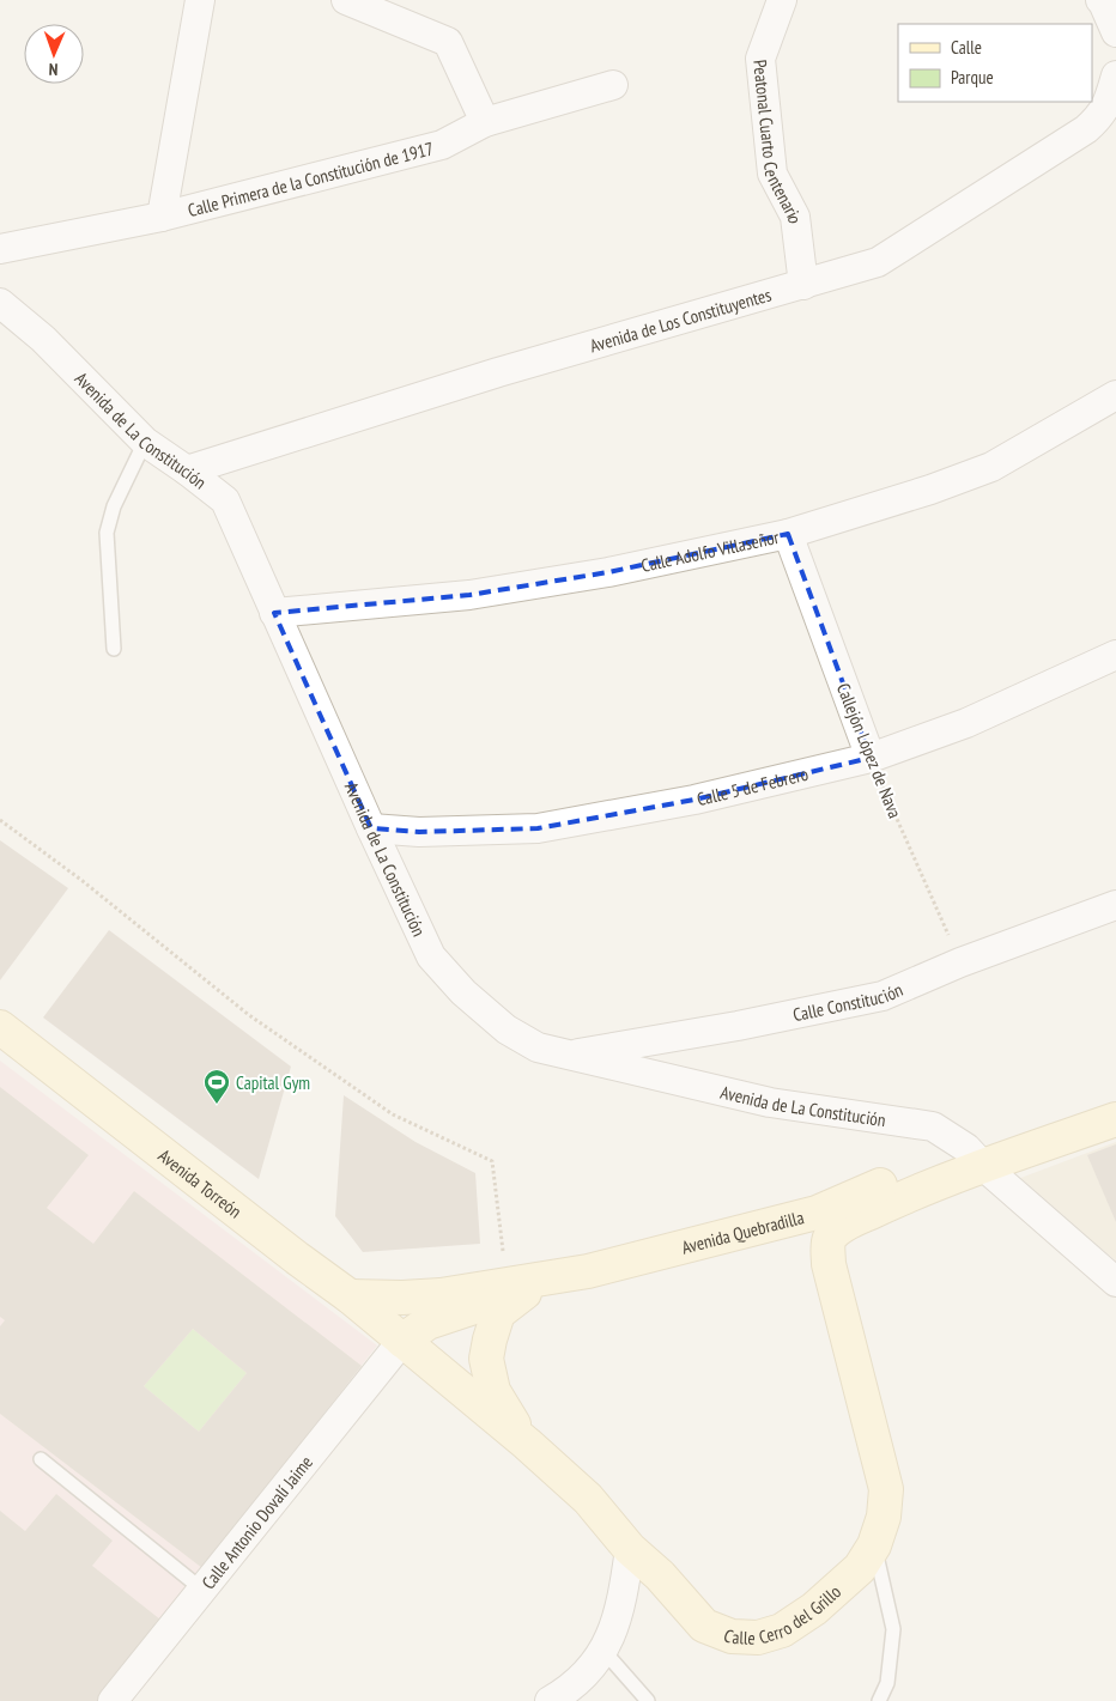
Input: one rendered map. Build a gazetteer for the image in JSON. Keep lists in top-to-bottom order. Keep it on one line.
{"streets":{"street":["Peatonal Cuarto Centenario","Calle Primera de la Constitución de 1917","Avenida de Los Constituyentes","Avenida de La Constitución","Calle Adolfo Villaseñor","Callejón López de Nava","Calle 5 de Febrero","Calle Constitución","Avenida Torreón","Avenida Quebradilla","Calle Antonio Dovalí Jaime","Calle Cerro del Grillo"]},"crossings":[["Peatonal Cuarto Centenario","Avenida de Los Constituyentes"],["Avenida de Los Constituyentes","Avenida de La Constitución"],["Avenida de La Constitución","Calle Adolfo Villaseñor"],["Avenida de La Constitución","Calle 5 de Febrero"],["Avenida de La Constitución","Calle Constitución"],["Avenida de La Constitución","Avenida Quebradilla"],["Calle Adolfo Villaseñor","Callejón López de Nava"],["Callejón López de Nava","Calle 5 de Febrero"],["Callejón López de Nava","Calle Constitución"],["Avenida Torreón","Avenida Quebradilla"],["Avenida Torreón","Calle Antonio Dovalí Jaime"],["Avenida Torreón","Calle Cerro del Grillo"],["Avenida Quebradilla","Calle Cerro del Grillo"],["Calle Antonio Dovalí Jaime","Calle Cerro del Grillo"]],"places":{"sports":["Capital Gym"]},"legend":["Calle","Parque"],"north":"bottom"}
